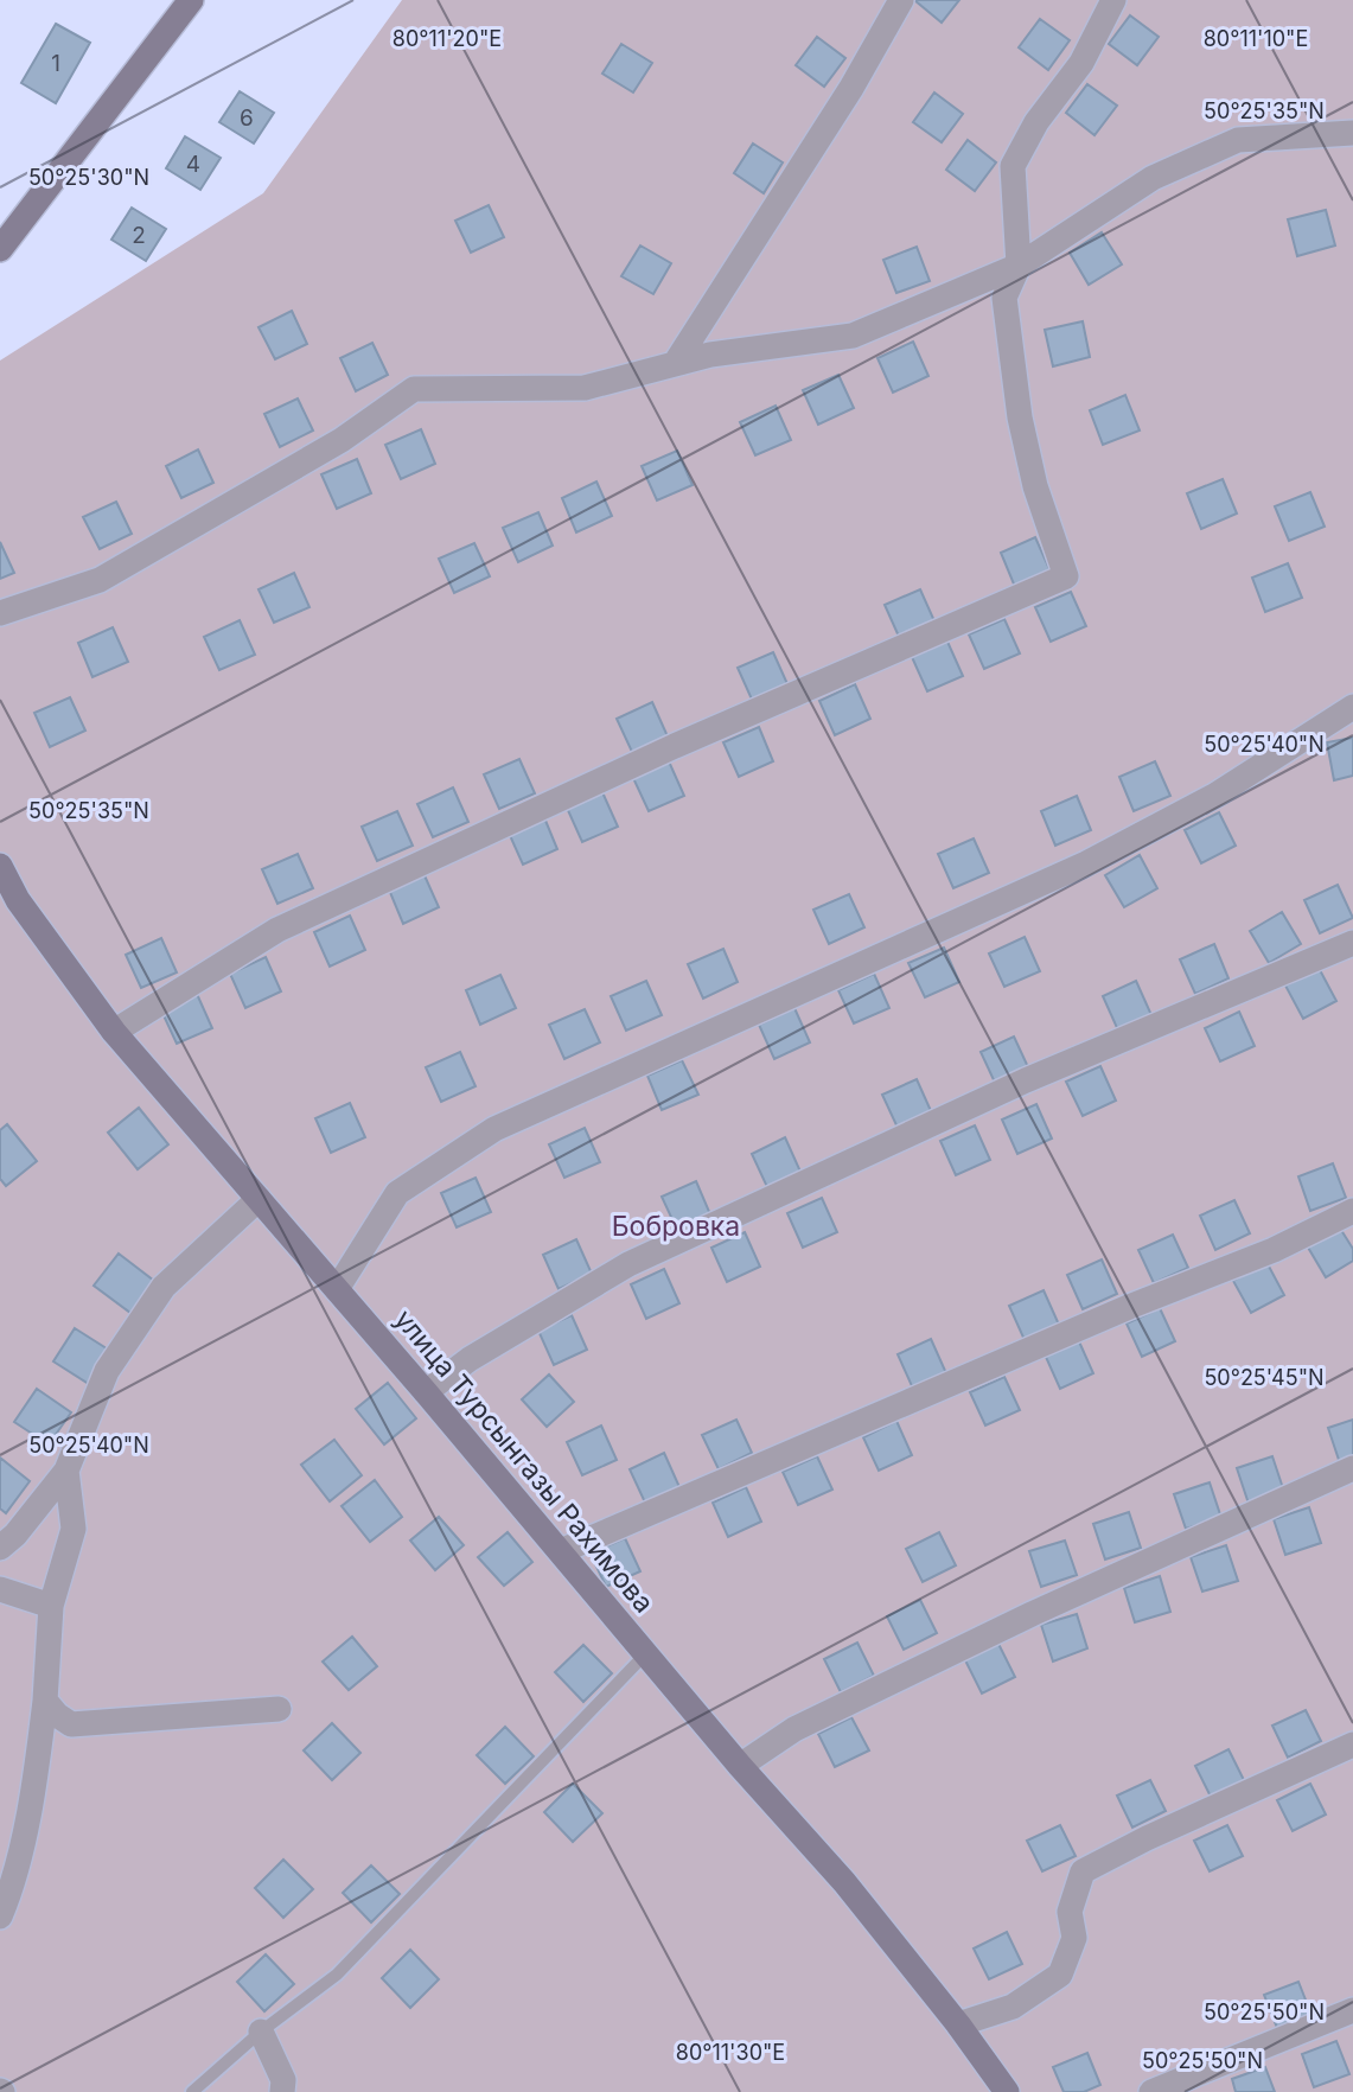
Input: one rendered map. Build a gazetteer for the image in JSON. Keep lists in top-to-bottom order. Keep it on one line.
{"streets":{"street":["улица Турсынгазы Рахимова"]},"parks":["Бобровка"],"house_numbers":["1","6","4","2"],"coordinates":["80°11'20\"E","80°11'10\"E","50°25'35\"N","50°25'30\"N","50°25'40\"N","50°25'45\"N","50°25'50\"N","80°11'30\"E"]}
